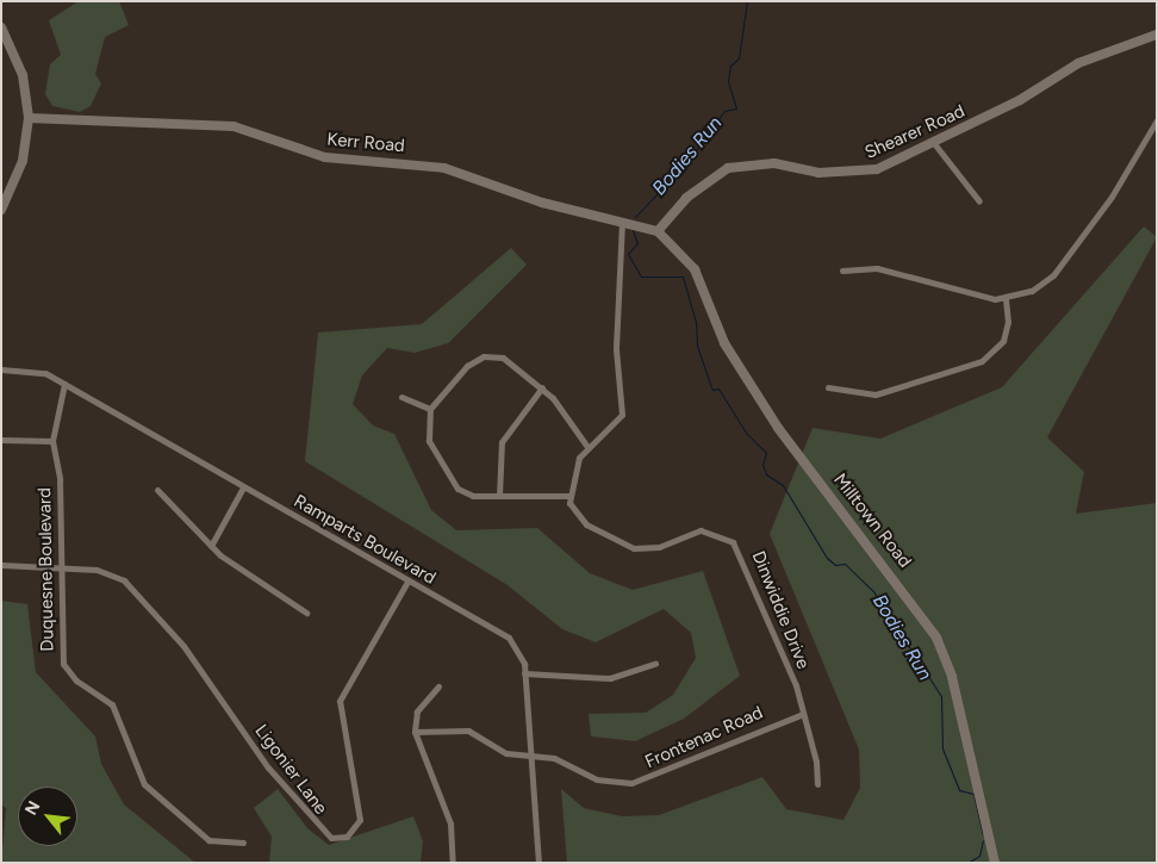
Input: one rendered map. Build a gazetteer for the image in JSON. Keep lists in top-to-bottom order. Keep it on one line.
{"streets":{"street":["Shearer Road","Kerr Road","Milltown Road","Ramparts Boulevard","Duquesne Boulevard","Dinwiddie Drive","Frontenac Road","Ligonier Lane"]},"crossings":[["Shearer Road","Kerr Road"],["Shearer Road","Milltown Road"],["Kerr Road","Milltown Road"],["Ramparts Boulevard","Duquesne Boulevard"],["Ramparts Boulevard","Frontenac Road"],["Ramparts Boulevard","Ligonier Lane"],["Duquesne Boulevard","Ligonier Lane"],["Dinwiddie Drive","Frontenac Road"]],"water":["Bodies Run"],"north":"top left"}
